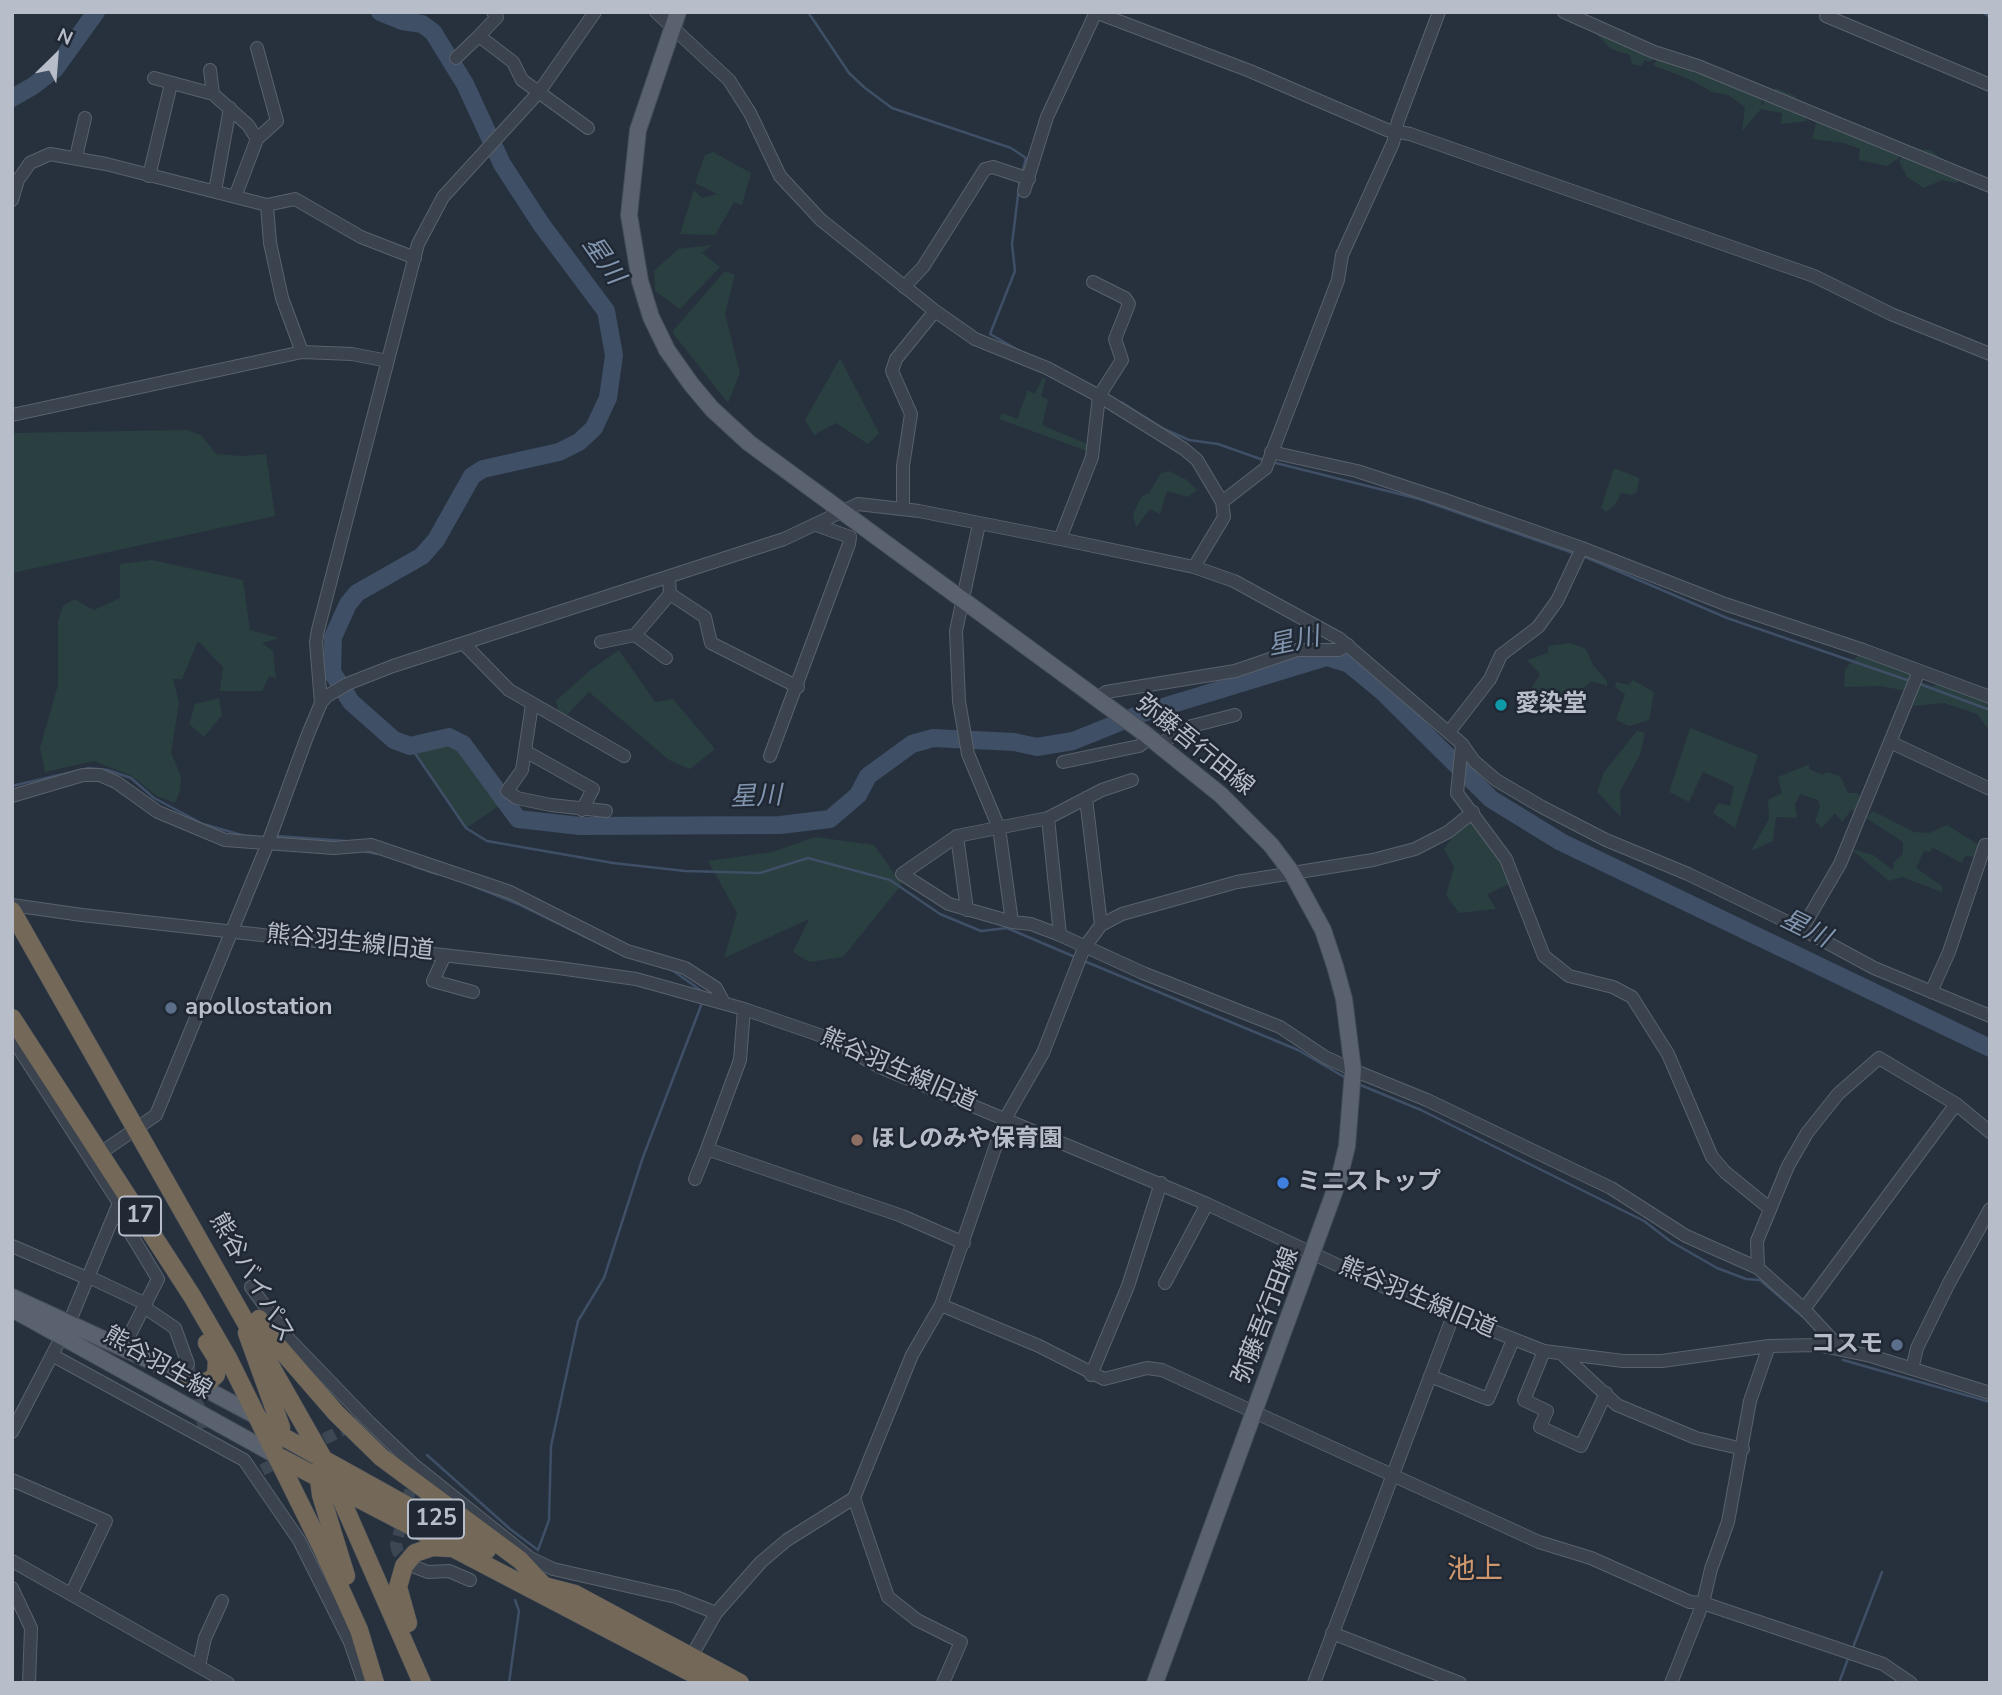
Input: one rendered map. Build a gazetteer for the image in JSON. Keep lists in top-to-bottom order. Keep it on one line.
{"streets":{"highway":["17","熊谷バイパス","125"],"main road":["弥藤吾行田線","熊谷羽生線"],"street":["熊谷羽生線旧道"]},"crossings":[["弥藤吾行田線","熊谷羽生線旧道"],["17","熊谷羽生線"],["17","125"],["熊谷バイパス","125"],["熊谷羽生線","125"]],"districts":["池上"],"water":["星川"],"places":["愛染堂","apollostation","ほしのみや保育園","ミニストップ","コスモ"],"north":"top right"}
